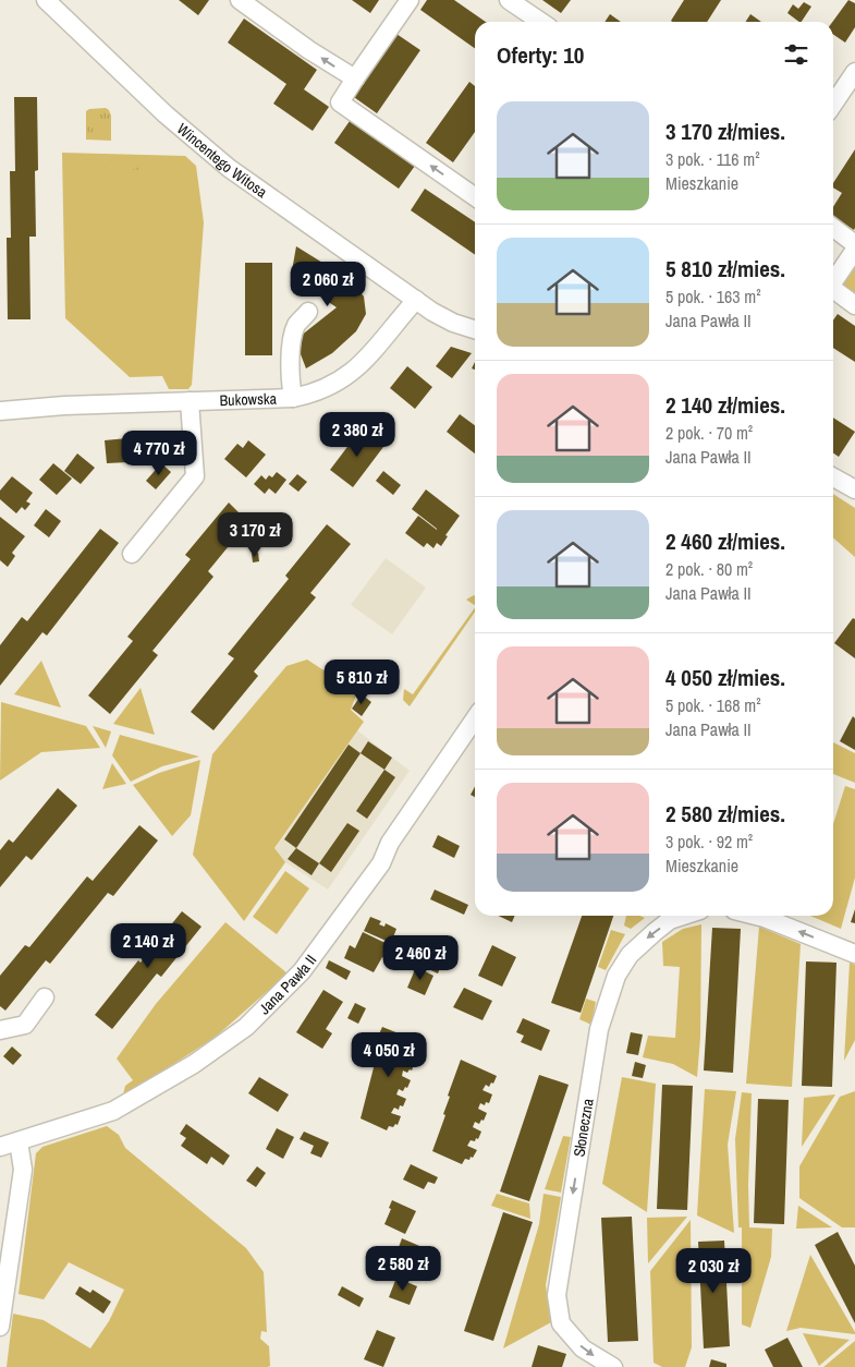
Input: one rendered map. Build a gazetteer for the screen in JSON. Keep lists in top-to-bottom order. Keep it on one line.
{"streets":{"street":["Wincentego Witosa","Bukowska","Jana Pawła II","Słoneczna"]},"crossings":[["Wincentego Witosa","Bukowska"]],"one_way":["Słoneczna"],"page":{"heading":"Oferty: 10","list":[{"name":"3 170 zł/mies.","note":"3 pok. · 116 m² · Mieszkanie"},{"name":"5 810 zł/mies.","note":"5 pok. · 163 m² · Jana Pawła II"},{"name":"2 140 zł/mies.","note":"2 pok. · 70 m² · Jana Pawła II"},{"name":"2 460 zł/mies.","note":"2 pok. · 80 m² · Jana Pawła II"},{"name":"4 050 zł/mies.","note":"5 pok. · 168 m² · Jana Pawła II"},{"name":"2 580 zł/mies.","note":"3 pok. · 92 m² · Mieszkanie"}],"price":["2 060 zł","2 380 zł","4 770 zł","3 170 zł","5 810 zł","2 140 zł","2 460 zł","4 050 zł","2 580 zł","2 030 zł"]}}
